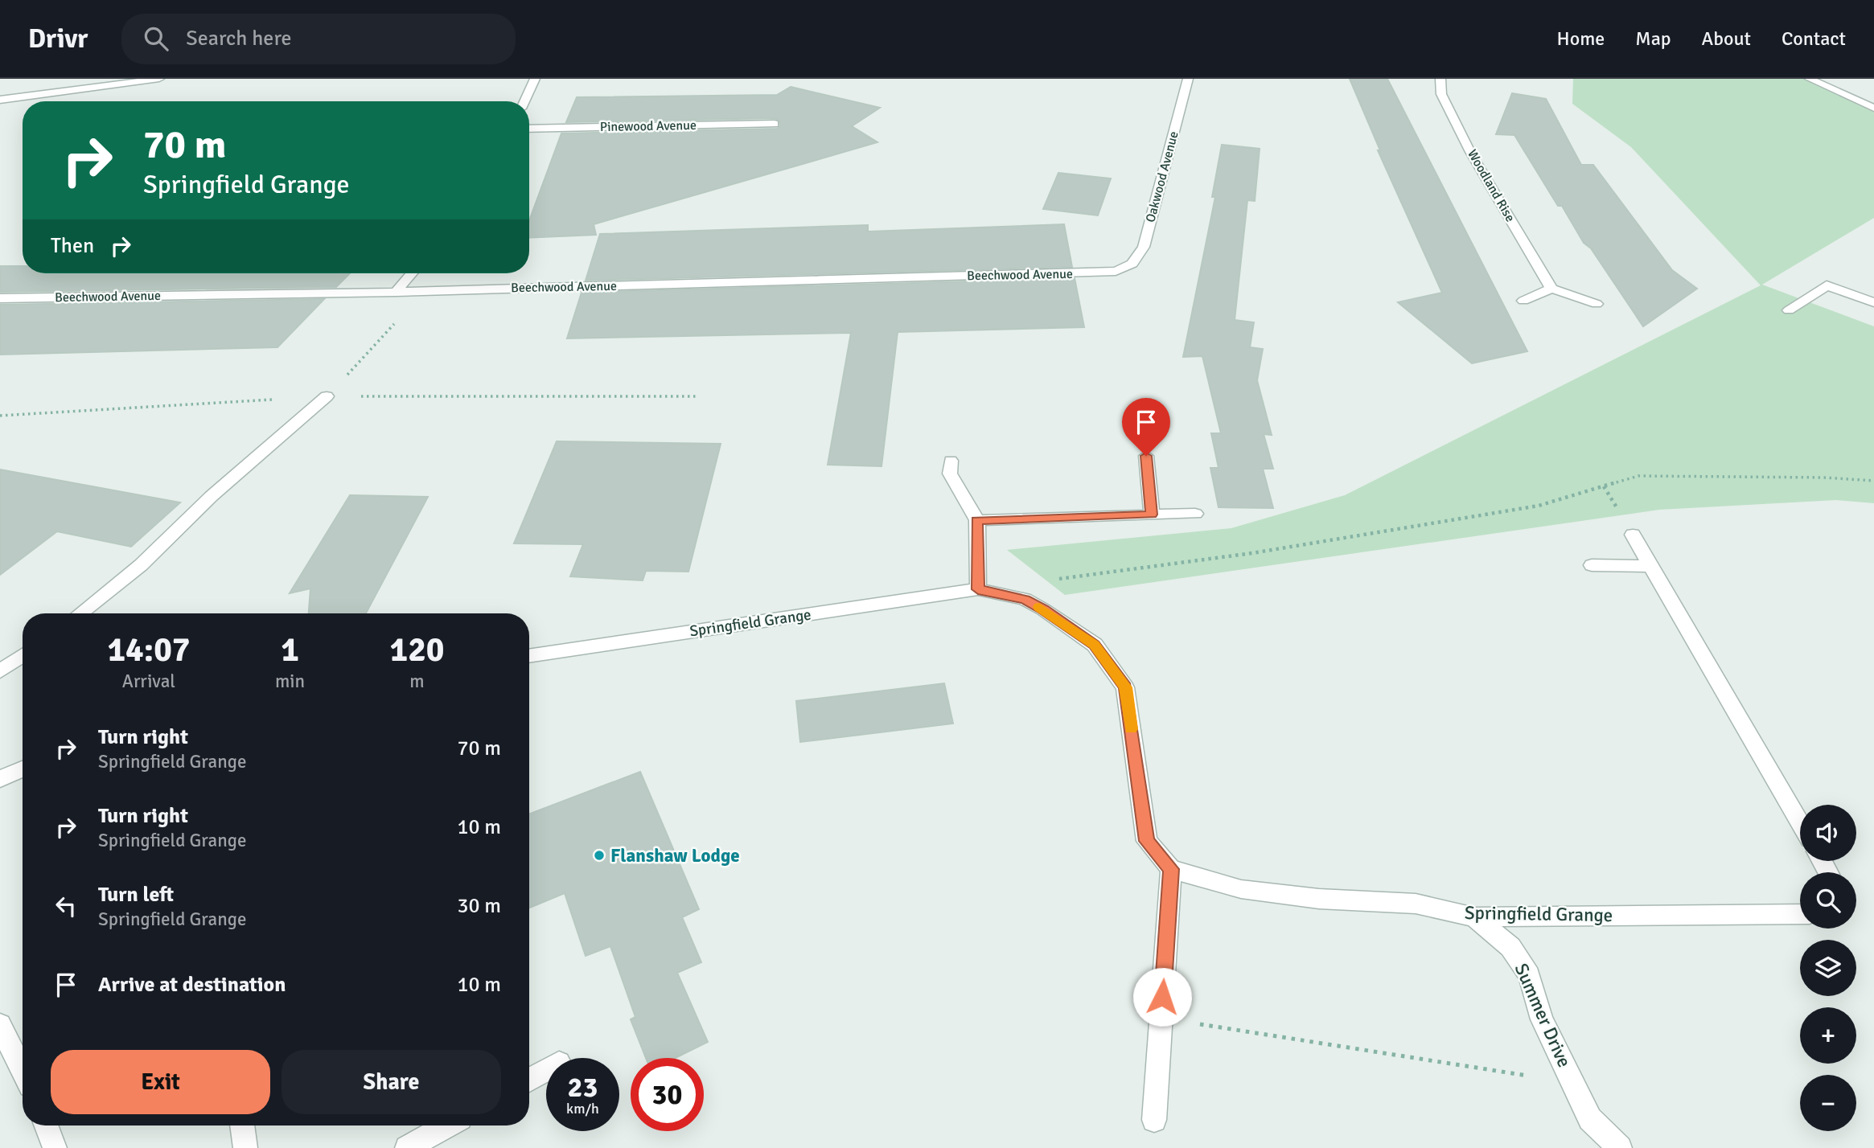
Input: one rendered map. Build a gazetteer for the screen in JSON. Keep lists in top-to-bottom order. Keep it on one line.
{"streets":{"street":["Pinewood Avenue","Oakwood Avenue","Woodland Rise","Beechwood Avenue","Springfield Grange","Summer Drive"]},"crossings":[["Oakwood Avenue","Beechwood Avenue"],["Springfield Grange","Summer Drive"]],"places":["Flanshaw Lodge"],"page":{"header":"Drivr","search":"Search here","nav":["Home","Map","About","Contact"],"turn":["70 m","Springfield Grange"],"then":"Then","eta":["14:07","Arrival","1","min","120","m"],"list":[{"name":"Turn right","note":"Springfield Grange","value":"70 m"},{"name":"Turn right","note":"Springfield Grange","value":"10 m"},{"name":"Turn left","note":"Springfield Grange","value":"30 m"},{"name":"Arrive at destination","value":"10 m"}],"map_buttons":["+","−"],"buttons":["Exit","Share"],"speed":"23 km/h","limit":"30"}}
